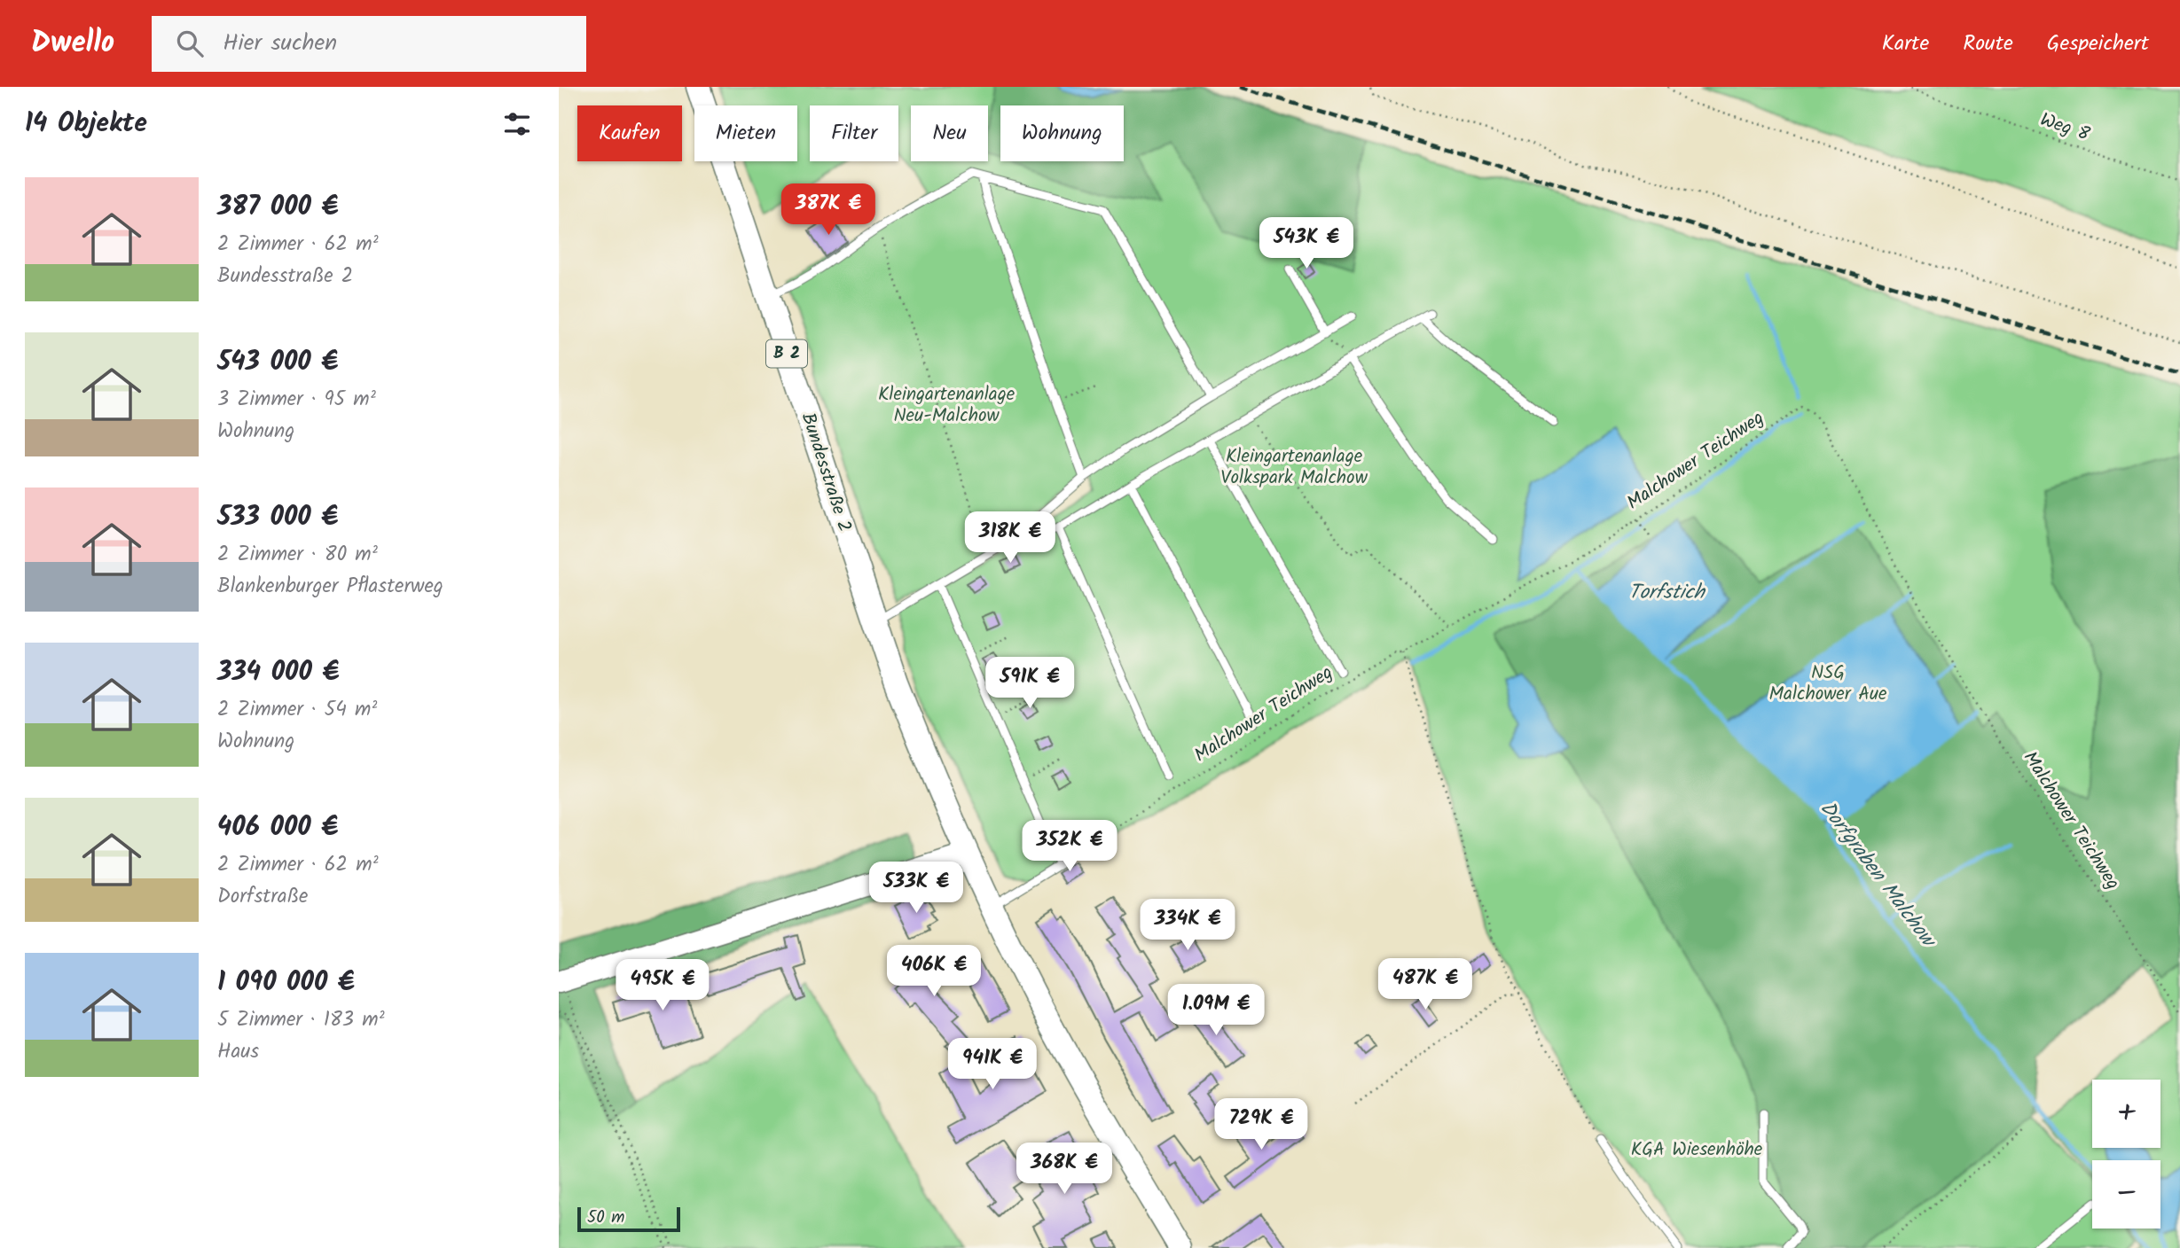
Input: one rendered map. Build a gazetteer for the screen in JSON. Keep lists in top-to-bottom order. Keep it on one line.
{"streets":{"main road":["B 2","Bundesstraße 2"],"path":["Weg 8","Malchower Teichweg"]},"crossings":[["B 2","Bundesstraße 2"]],"water":["Torfstich","Dorfgraben Malchow"],"parks":["Kleingartenanlage Neu-Malchow","Kleingartenanlage Volkspark Malchow","NSG Malchower Aue","KGA Wiesenhöhe"],"scale_bar":"50 m","page":{"header":"Dwello","search":"Hier suchen","nav":["Karte","Route","Gespeichert"],"heading":"14 Objekte","chip":["Kaufen","Mieten","Filter","Neu","Wohnung"],"list":[{"name":"387 000 €","note":"2 Zimmer · 62 m² · Bundesstraße 2"},{"name":"543 000 €","note":"3 Zimmer · 95 m² · Wohnung"},{"name":"533 000 €","note":"2 Zimmer · 80 m² · Blankenburger Pflasterweg"},{"name":"334 000 €","note":"2 Zimmer · 54 m² · Wohnung"},{"name":"406 000 €","note":"2 Zimmer · 62 m² · Dorfstraße"},{"name":"1 090 000 €","note":"5 Zimmer · 183 m² · Haus"}],"price":["387K €","543K €","318K €","591K €","352K €","533K €","334K €","406K €","487K €","495K €","1.09M €","941K €","729K €","368K €"],"map_buttons":["+","−"],"scale":"50 m"}}
